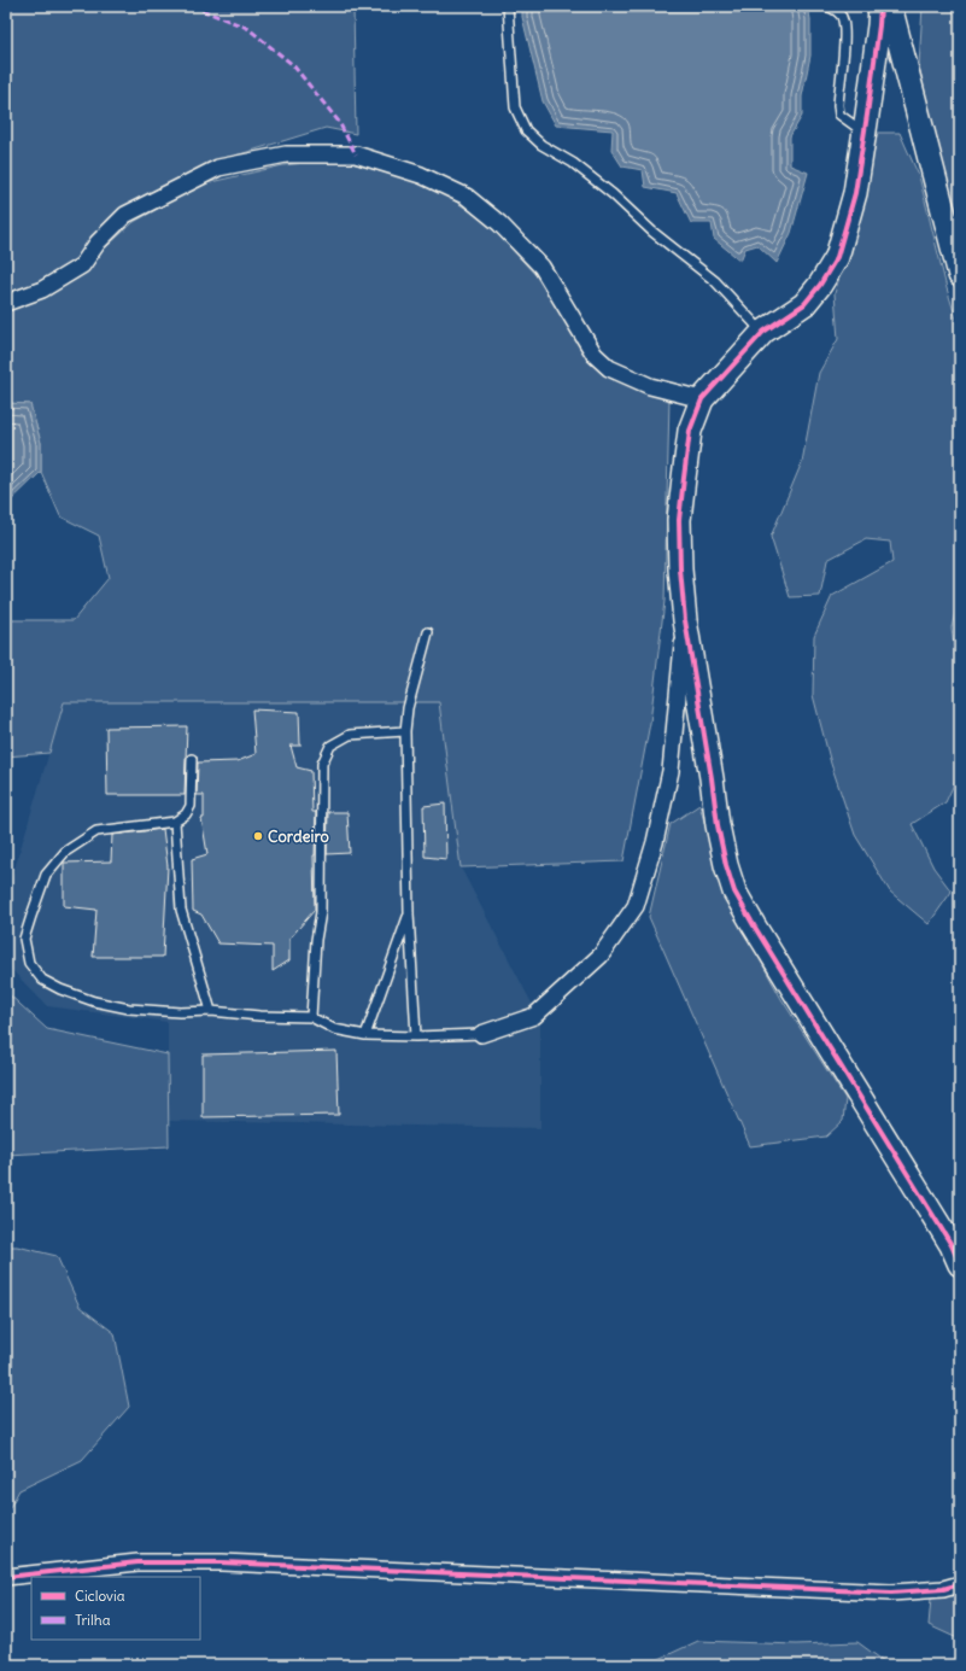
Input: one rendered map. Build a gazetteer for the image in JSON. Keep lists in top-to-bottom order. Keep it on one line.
{"places":["Cordeiro"],"legend":["Ciclovia","Trilha"]}
